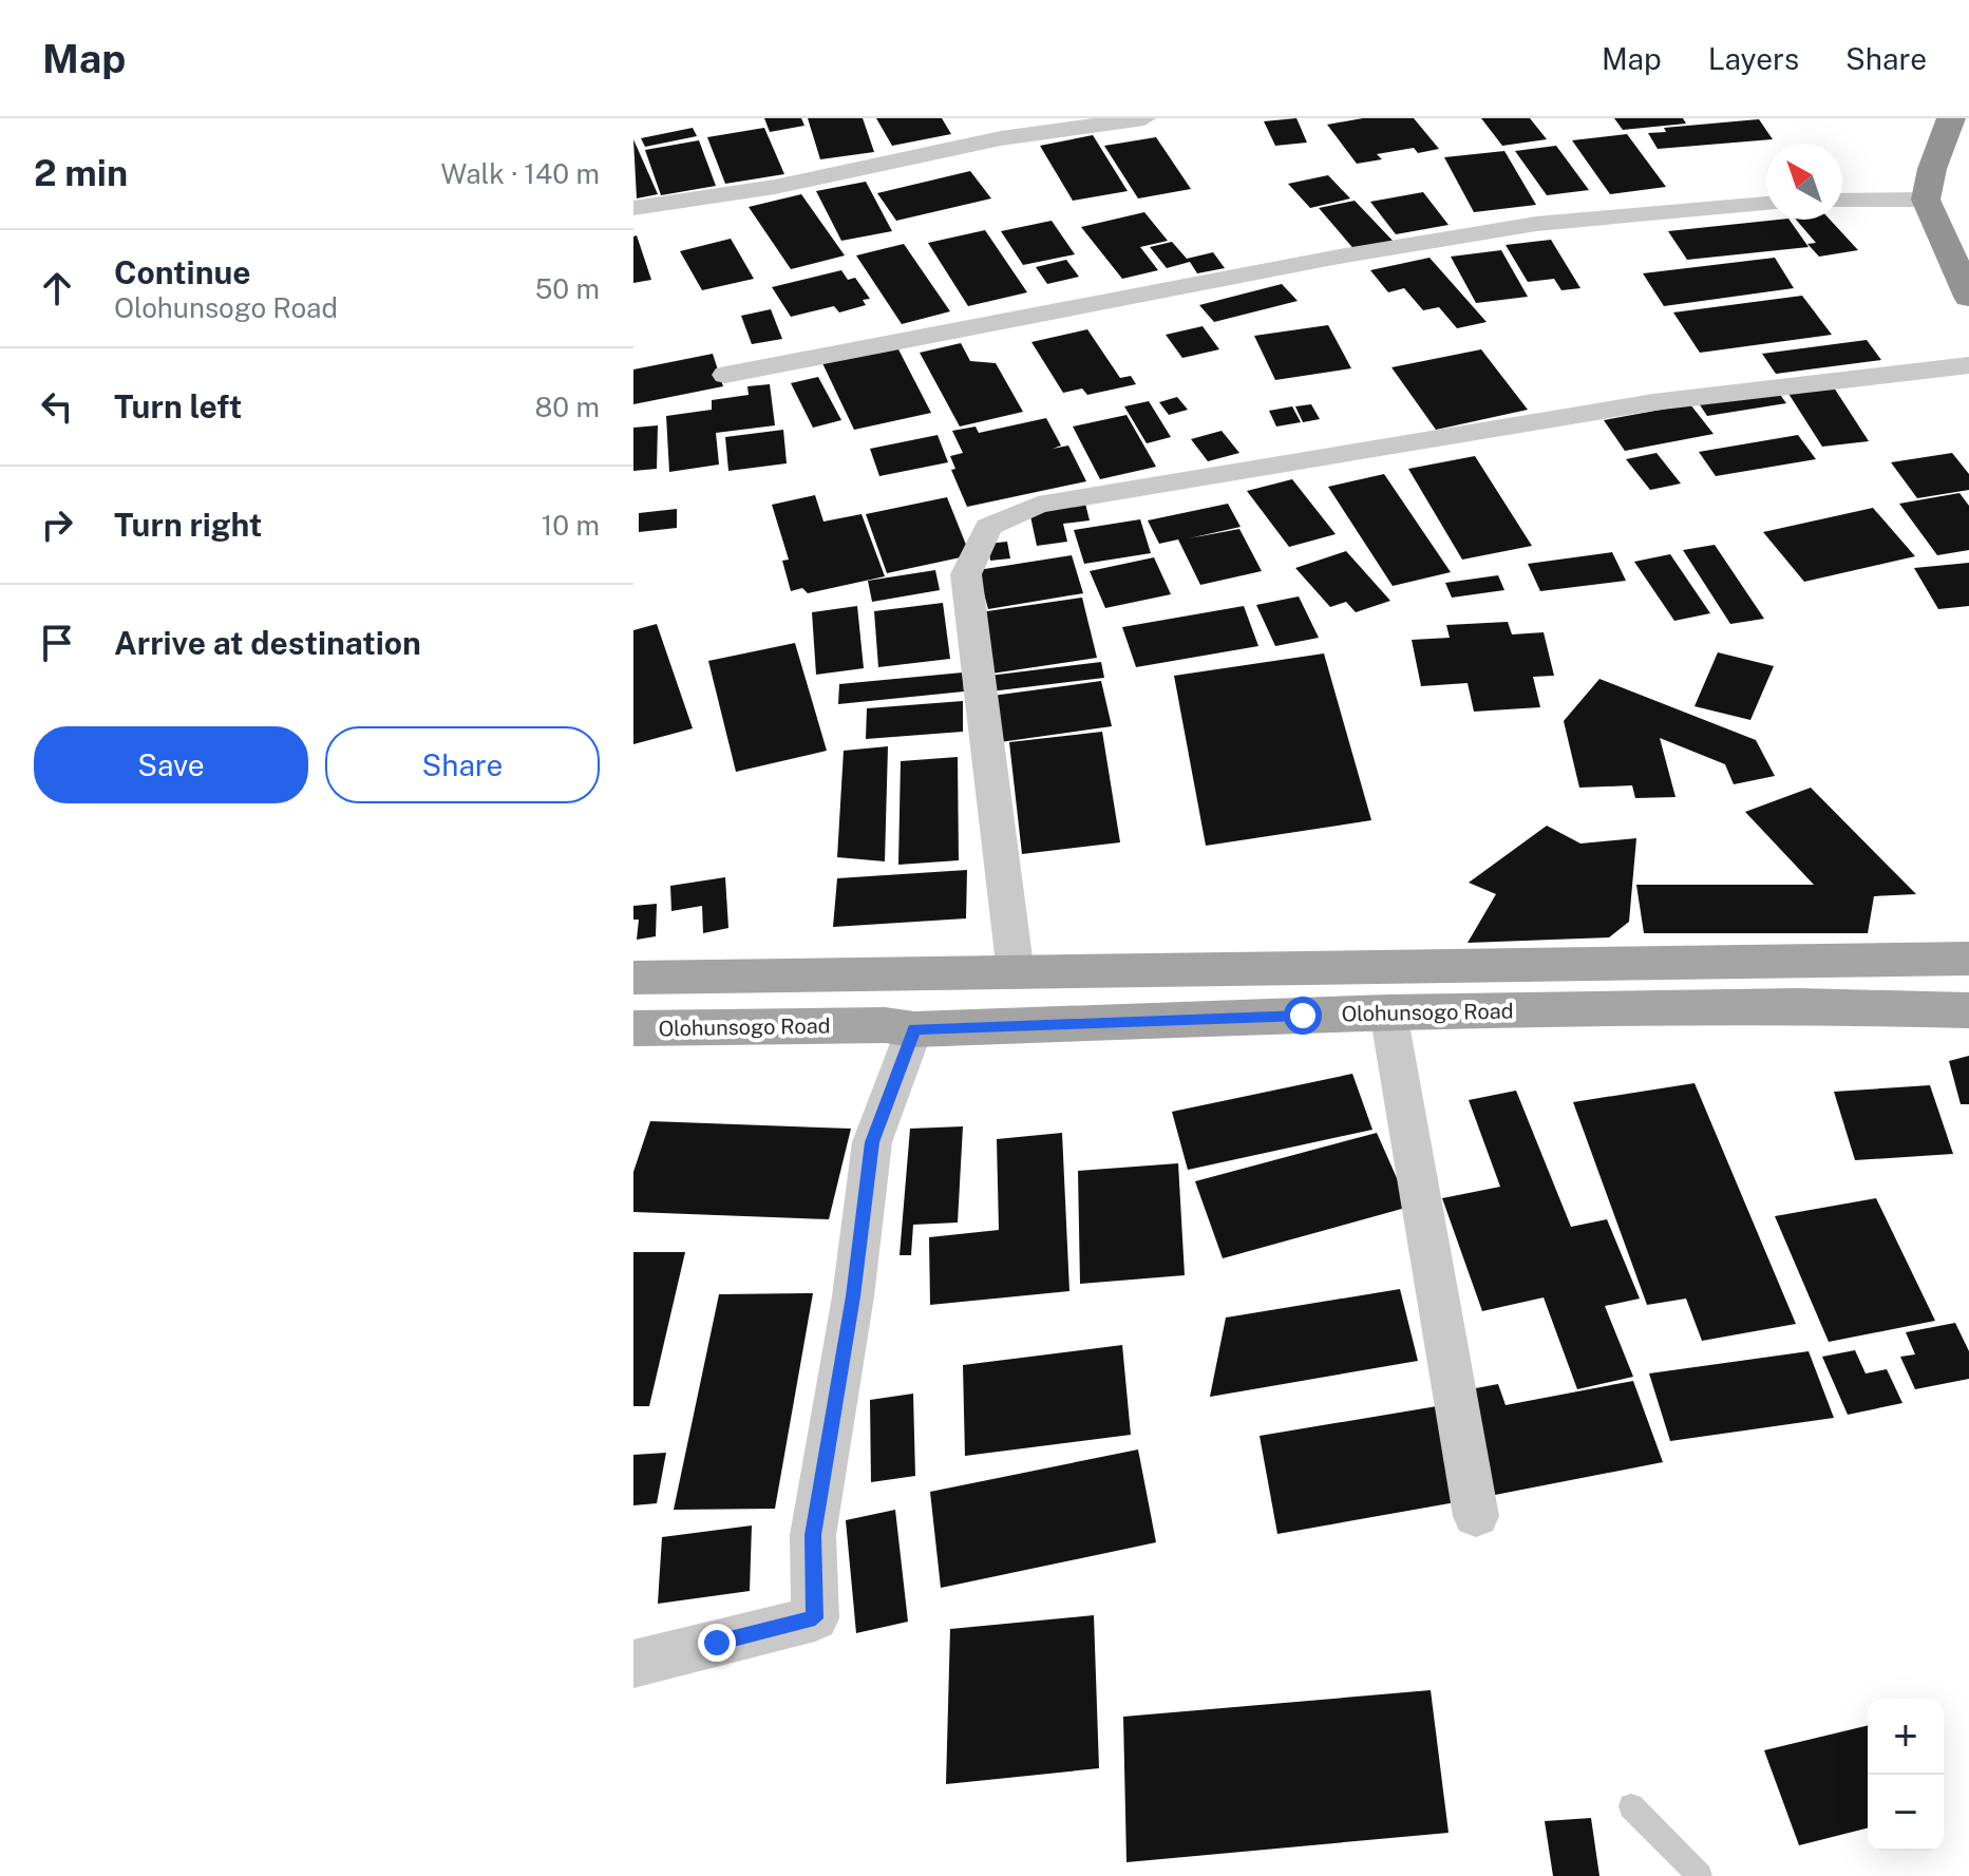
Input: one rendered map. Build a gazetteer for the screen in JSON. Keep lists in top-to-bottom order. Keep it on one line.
{"streets":{"main road":["Olohunsogo Road"]},"north":"top left","page":{"header":"Map","nav":["Map","Layers","Share"],"heading":["2 min","Walk · 140 m"],"list":[["Continue","Olohunsogo Road","50 m"],["Turn left","80 m"],["Turn right","10 m"],"Arrive at destination"],"buttons":["Save","Share"],"map_buttons":["+","−"]}}
